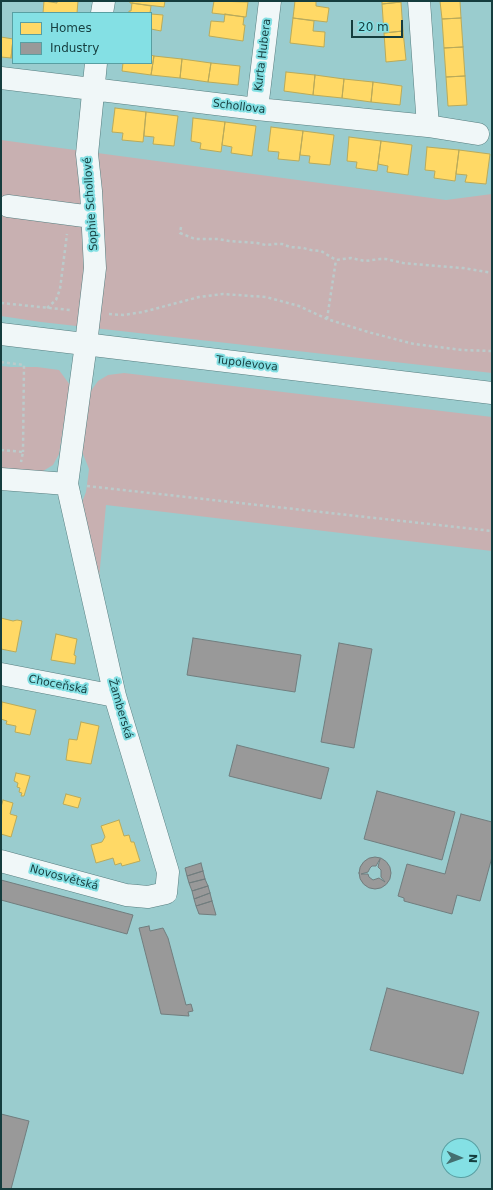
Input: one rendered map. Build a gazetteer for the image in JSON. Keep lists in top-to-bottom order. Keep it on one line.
{"streets":{"street":["Kurta Hubera","Schollova","Sophie Schollové","Tupolevova","Choceňská","Žamberská","Novosvětská"]},"crossings":[["Kurta Hubera","Schollova"],["Schollova","Sophie Schollové"],["Sophie Schollové","Tupolevova"],["Sophie Schollové","Žamberská"],["Choceňská","Žamberská"],["Žamberská","Novosvětská"]],"legend":["Homes","Industry"],"scale_bar":"20 m","north":"right"}
